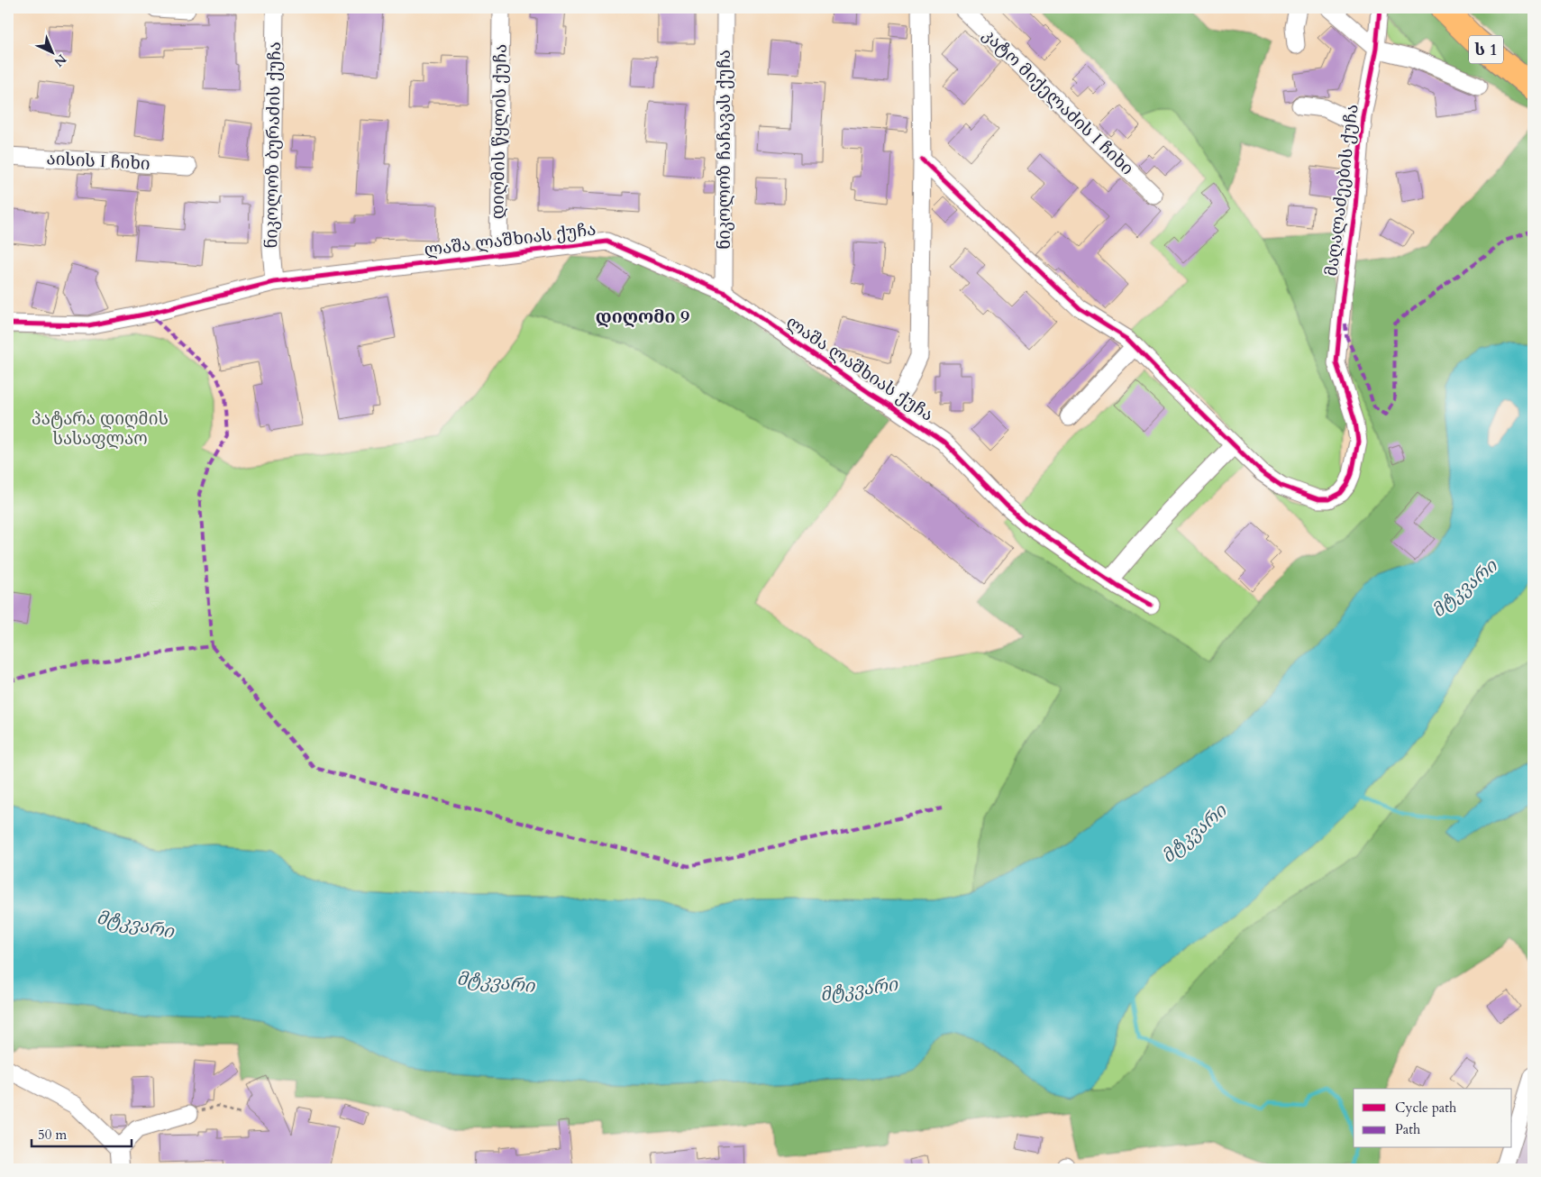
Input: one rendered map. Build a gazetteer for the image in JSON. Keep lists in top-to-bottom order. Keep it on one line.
{"streets":{"highway":["ს 1"],"street":["კატო მიქელაძის I ჩიხი","დიღმის წყლის ქუჩა","ნიკოლოზ ბურაძის ქუჩა","ნიკოლოზ ჩაჩავას ქუჩა","აისის I ჩიხი","მაღალაძეების ქუჩა","ლაშა ლაშხიას ქუჩა"]},"crossings":[["დიღმის წყლის ქუჩა","ლაშა ლაშხიას ქუჩა"],["ნიკოლოზ ბურაძის ქუჩა","ლაშა ლაშხიას ქუჩა"],["ნიკოლოზ ჩაჩავას ქუჩა","ლაშა ლაშხიას ქუჩა"]],"districts":["დიღომი 9"],"water":["მტკვარი"],"parks":["პატარა დიღმის სასაფლაო"],"legend":["Cycle path","Path"],"scale_bar":"50 m","north":"bottom right"}
